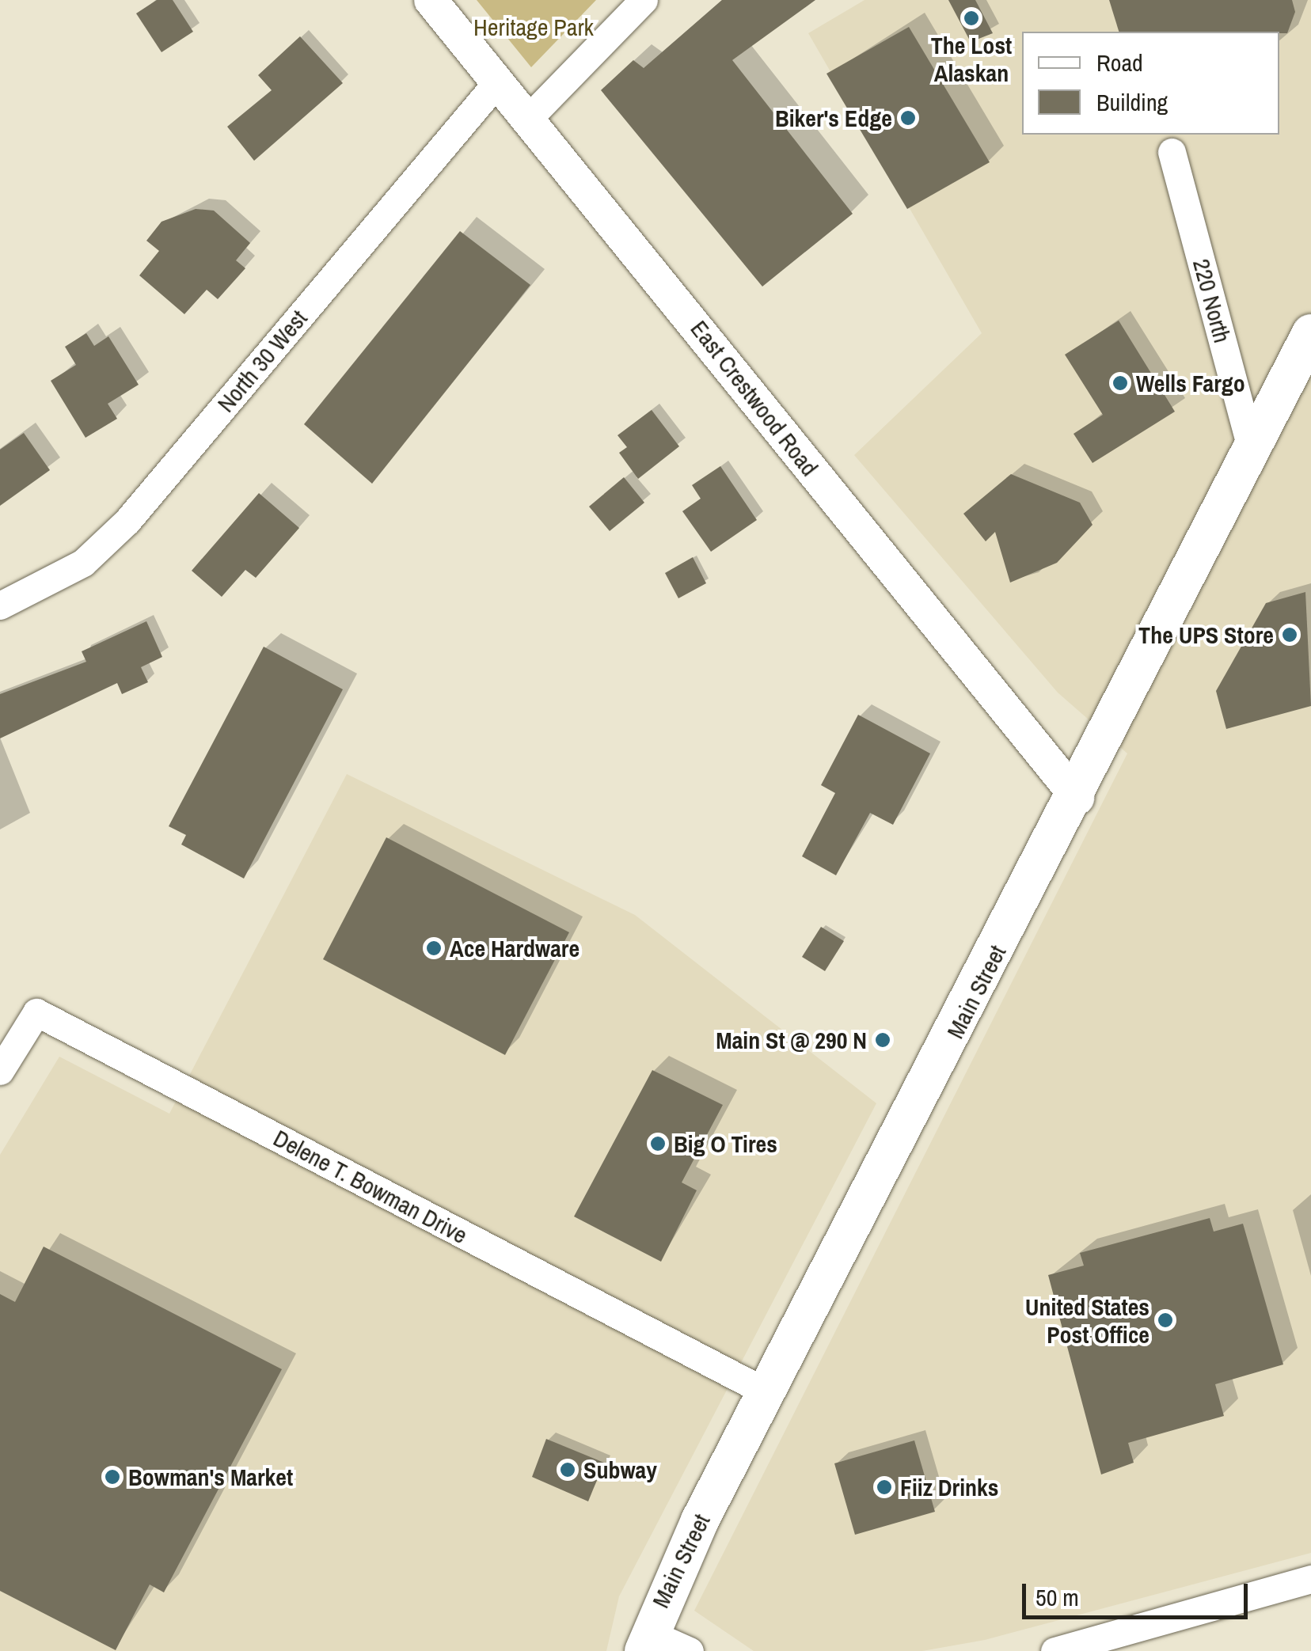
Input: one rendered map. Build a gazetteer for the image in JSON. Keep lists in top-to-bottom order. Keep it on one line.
{"streets":{"main road":["Main Street"],"street":["220 North","North 30 West","East Crestwood Road","Delene T. Bowman Drive"]},"crossings":[["220 North","Main Street"],["North 30 West","East Crestwood Road"],["East Crestwood Road","Main Street"],["Main Street","Delene T. Bowman Drive"]],"parks":["Heritage Park"],"places":["The Lost Alaskan","Biker's Edge","Wells Fargo","The UPS Store","Ace Hardware","Main St @ 290 N","Big O Tires","United States Post Office","Subway","Bowman's Market","Fiiz Drinks"],"legend":["Road","Building"],"scale_bar":"50 m"}
